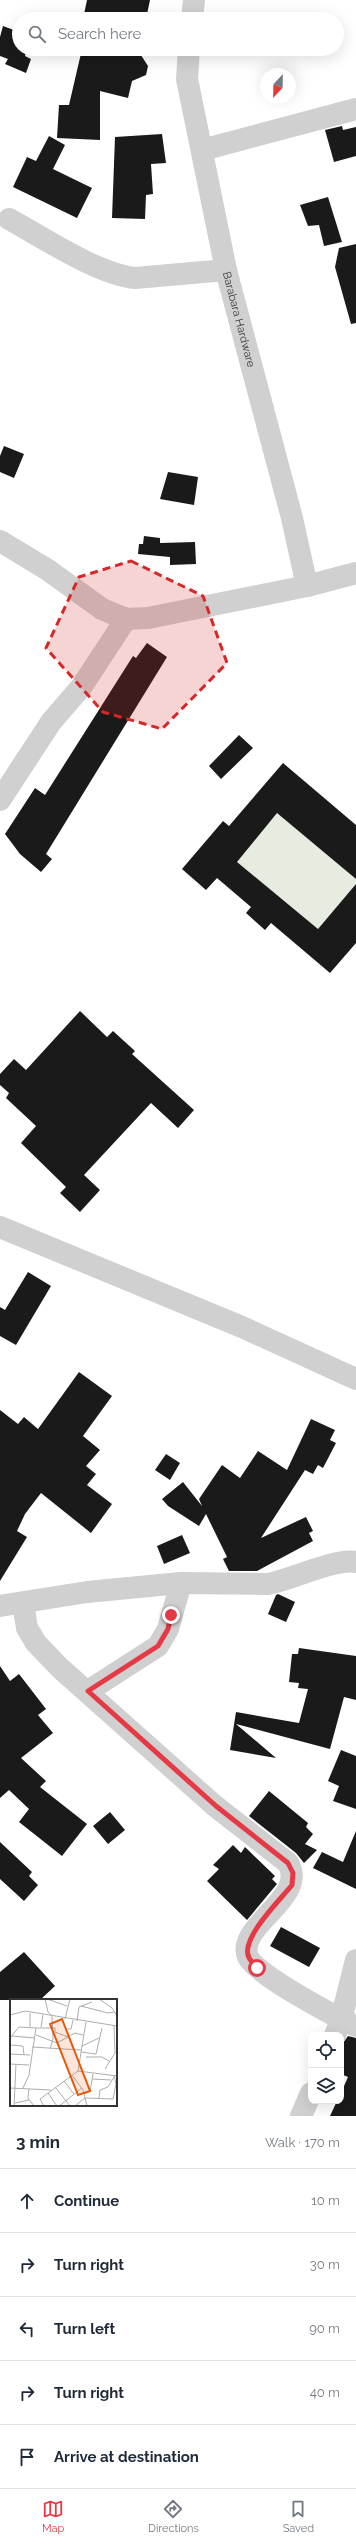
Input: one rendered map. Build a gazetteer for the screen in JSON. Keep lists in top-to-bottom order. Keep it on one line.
{"streets":{"street":["Barabara Hardware"]},"north":"bottom","page":{"search":"Search here","heading":["3 min","Walk · 170 m"],"list":[["Continue","10 m"],["Turn right","30 m"],["Turn left","90 m"],["Turn right","40 m"],"Arrive at destination"],"nav":["Map","Directions","Saved"]}}
